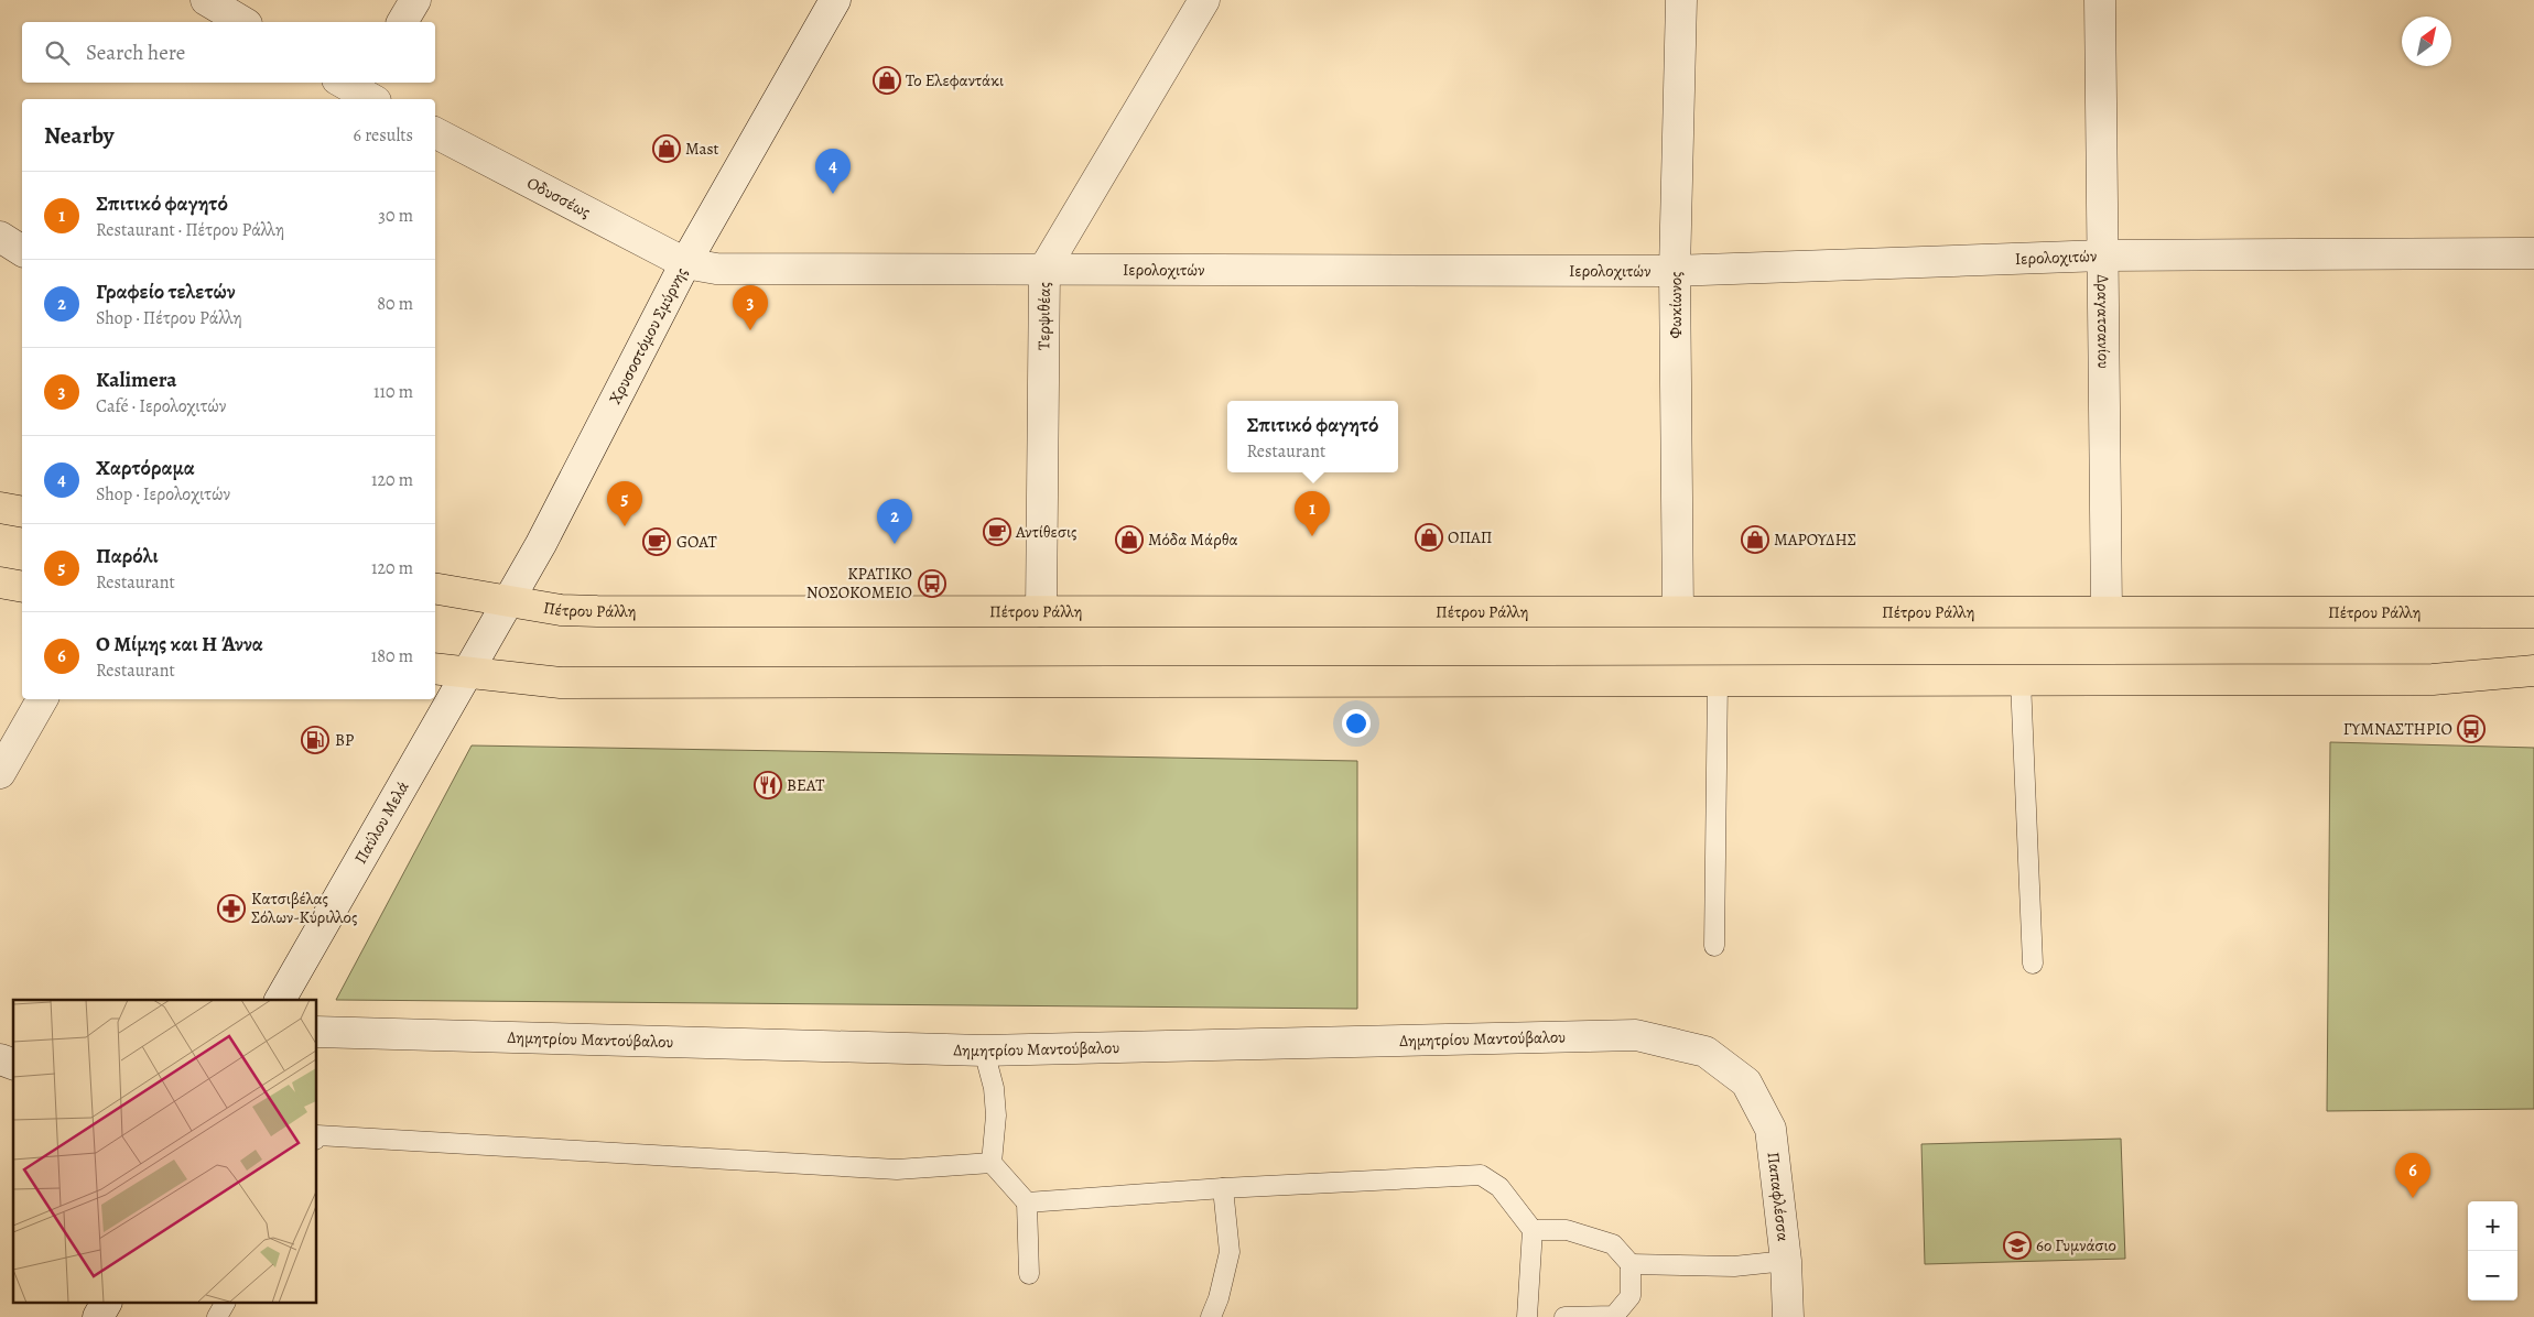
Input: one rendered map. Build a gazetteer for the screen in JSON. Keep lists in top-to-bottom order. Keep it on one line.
{"streets":{"main road":["Πέτρου Ράλλη"],"street":["Οδυσσέως","Ιερολοχιτών","Φωκίωνος","Τερψιθέας","Δραγατσανίου","Χρυσοστόμου Σμύρνης","Παύλου Μελά","Δημητρίου Μαντούβαλου","Παπαφλέσσα"]},"crossings":[["Οδυσσέως","Ιερολοχιτών"],["Οδυσσέως","Χρυσοστόμου Σμύρνης"],["Ιερολοχιτών","Φωκίωνος"],["Ιερολοχιτών","Τερψιθέας"],["Ιερολοχιτών","Δραγατσανίου"],["Ιερολοχιτών","Χρυσοστόμου Σμύρνης"],["Φωκίωνος","Πέτρου Ράλλη"],["Τερψιθέας","Πέτρου Ράλλη"],["Δραγατσανίου","Πέτρου Ράλλη"],["Χρυσοστόμου Σμύρνης","Πέτρου Ράλλη"],["Χρυσοστόμου Σμύρνης","Παύλου Μελά"],["Δημητρίου Μαντούβαλου","Παπαφλέσσα"]],"places":{"shop":["Το Ελεφαντάκι","Mast","ΟΠΑΠ","Μόδα Μάρθα","ΜΑΡΟΥΔΗΣ"],"cafe":["Αντίθεσις","GOAT"],"bus stop":["ΚΡΑΤΙΚΟ ΝΟΣΟΚΟΜΕΙΟ","ΓΥΜΝΑΣΤΗΡΙΟ"],"fuel station":["BP"],"restaurant":["ΒΕΑΤ"],"pharmacy":["Κατσιβέλας Σόλων-Κύριλλος"],"school or university":["6ο Γυμνάσιο"]},"north":"top right","page":{"search":"Search here","heading":["Nearby","6 results"],"pins":["4","3","5","1","2","6"],"list":[{"mark":"1","name":"Σπιτικό φαγητό","note":"Restaurant · Πέτρου Ράλλη","value":"30 m"},{"mark":"2","name":"Γραφείο τελετών","note":"Shop · Πέτρου Ράλλη","value":"80 m"},{"mark":"3","name":"Kalimera","note":"Café · Ιερολοχιτών","value":"110 m"},{"mark":"4","name":"Χαρτόραμα","note":"Shop · Ιερολοχιτών","value":"120 m"},{"mark":"5","name":"Παρόλι","note":"Restaurant","value":"120 m"},{"mark":"6","name":"Ο Μίμης και Η Άννα","note":"Restaurant","value":"180 m"}],"popup":["Σπιτικό φαγητό","Restaurant"],"map_buttons":["+","−"]}}
